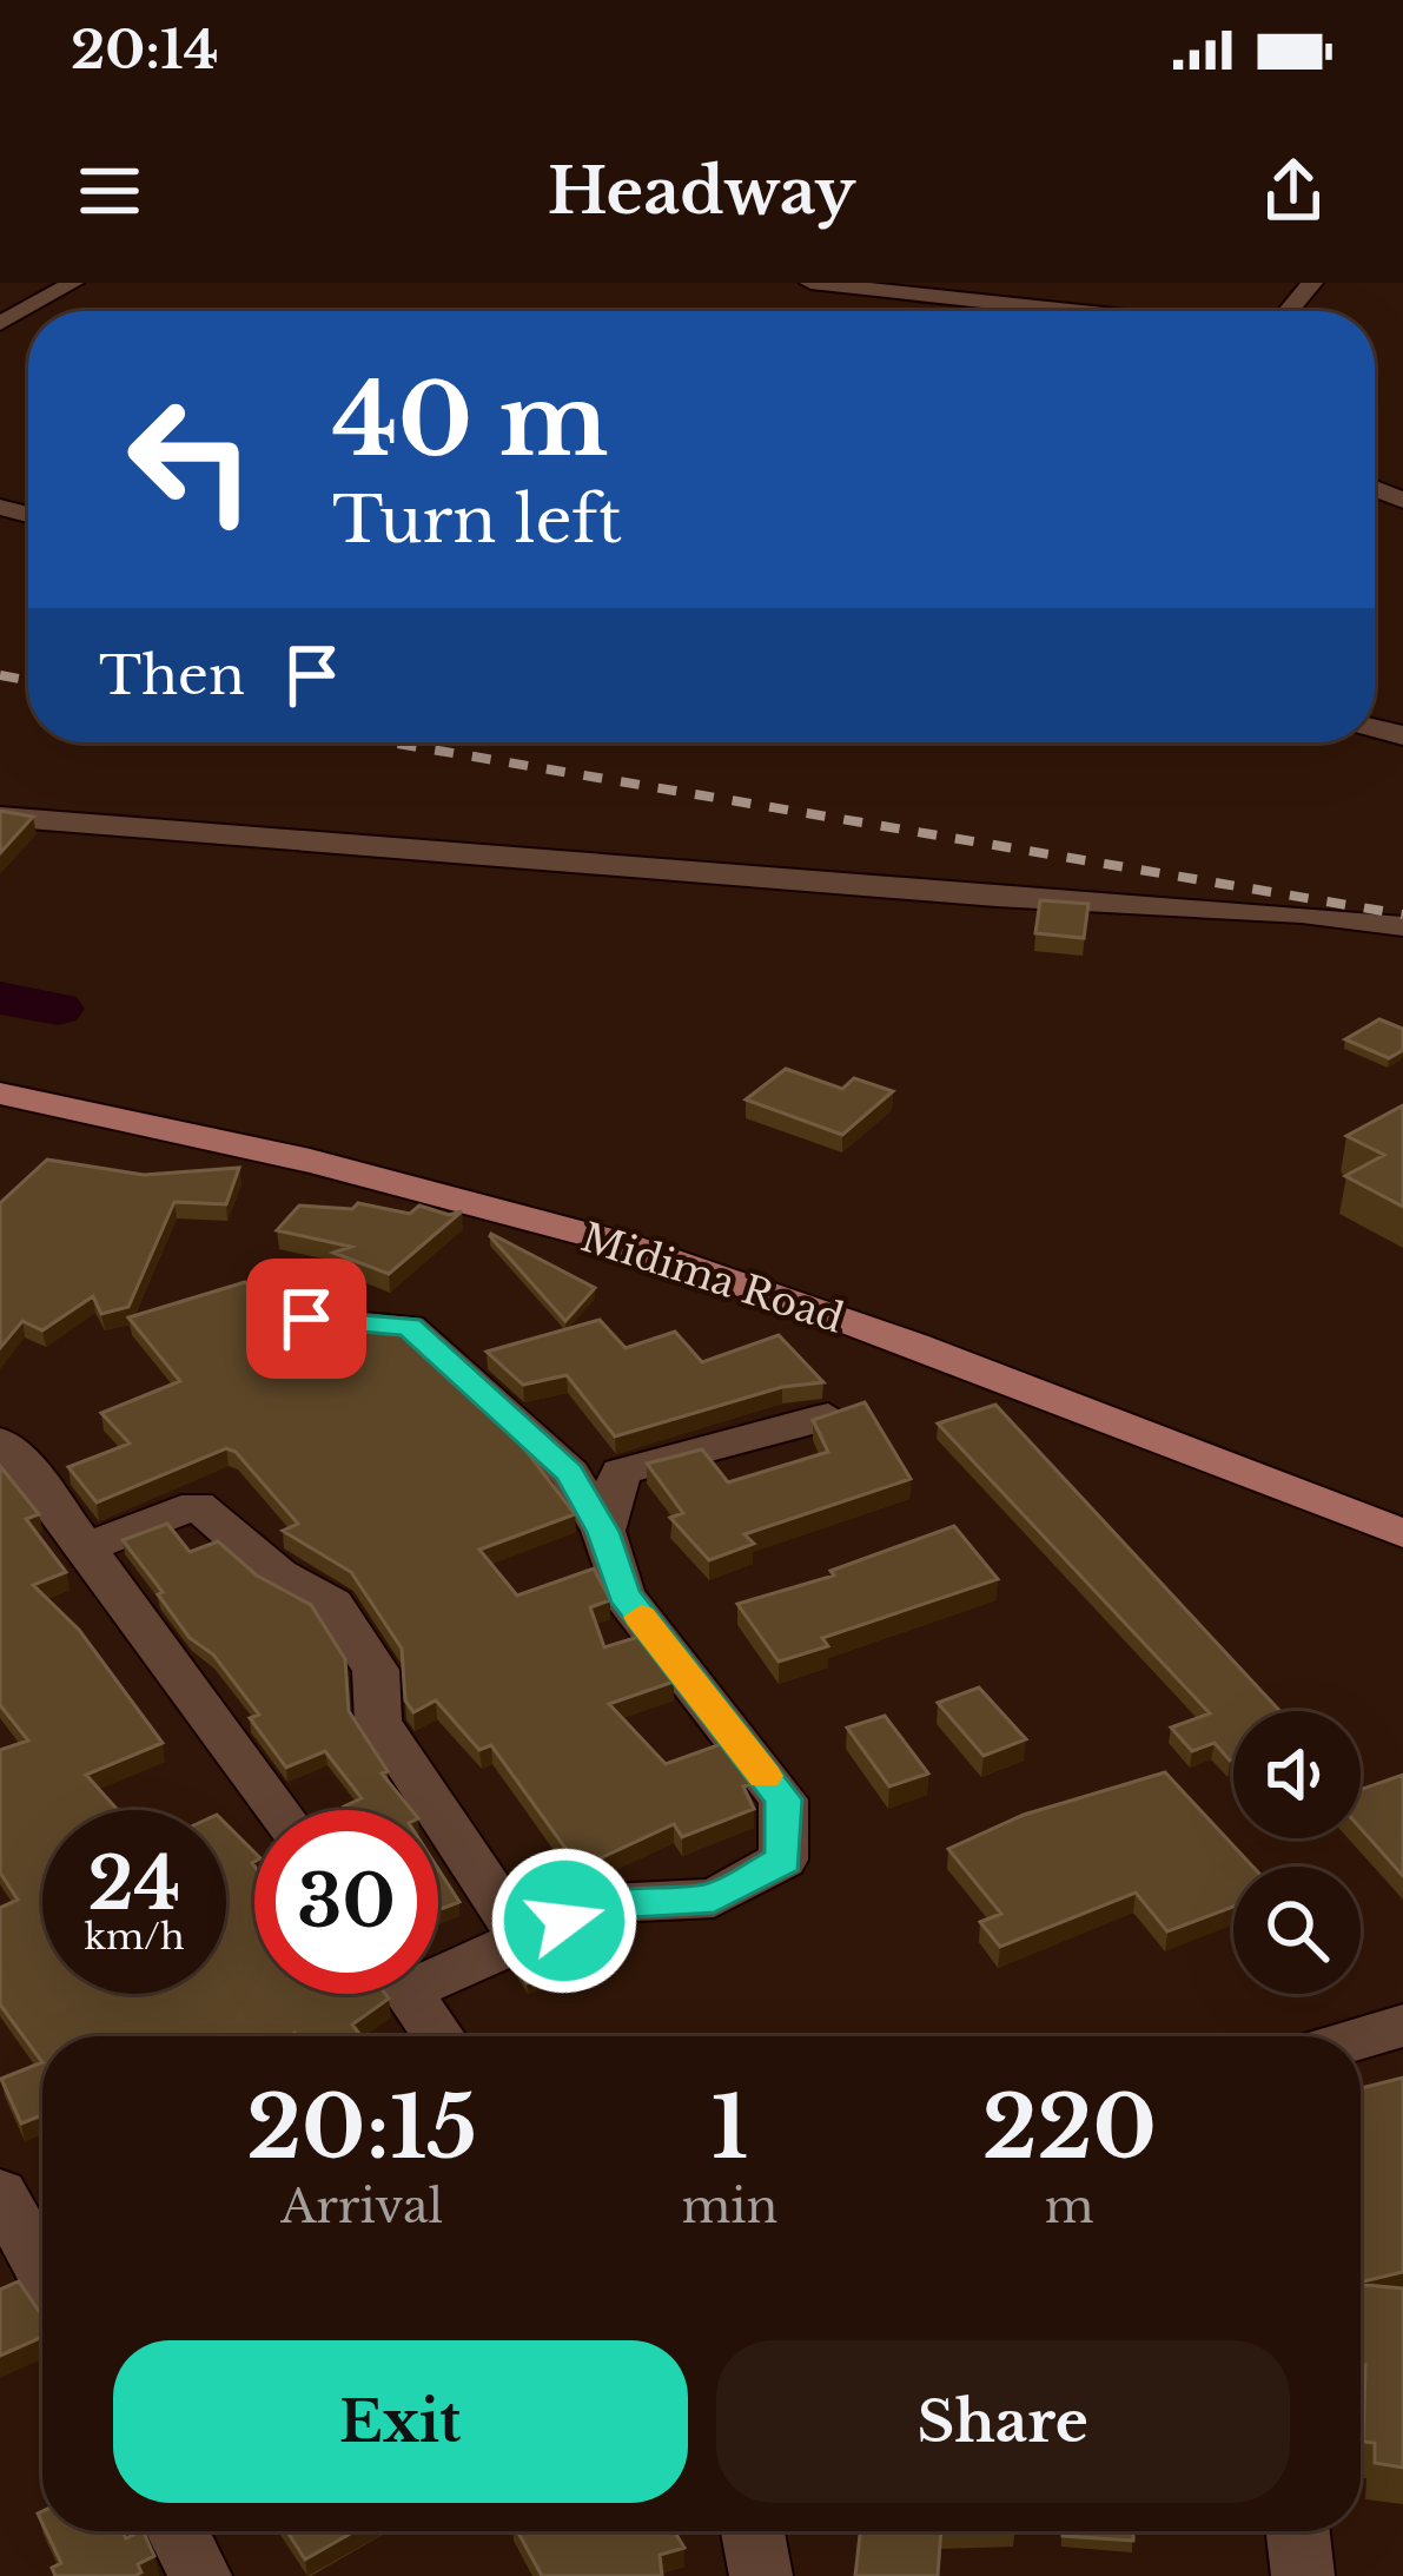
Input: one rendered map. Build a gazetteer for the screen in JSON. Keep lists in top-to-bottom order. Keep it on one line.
{"streets":{"main road":["Midima Road"]},"page":{"status":"20:14","header":"Headway","turn":["40 m","Turn left"],"then":"Then","speed":"24 km/h","limit":"30","eta":["20:15","Arrival","1","min","220","m"],"buttons":["Exit","Share"]}}
